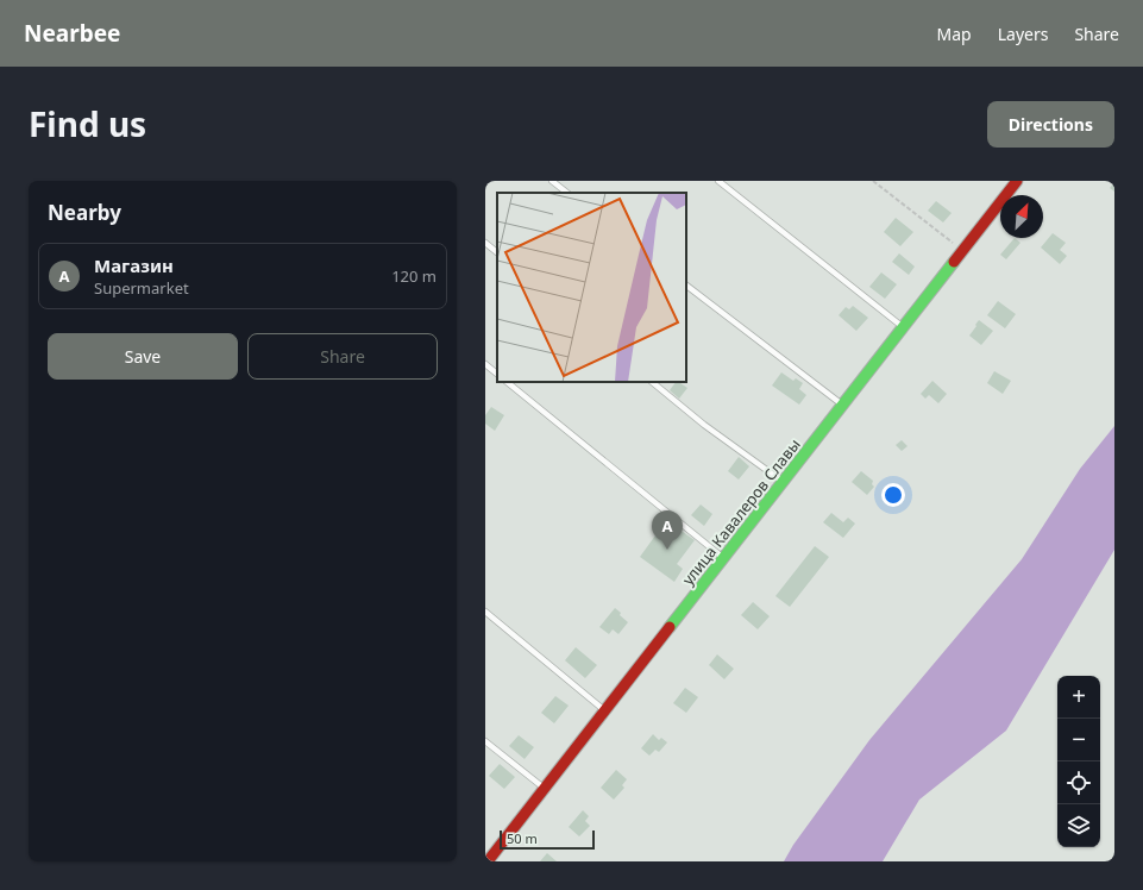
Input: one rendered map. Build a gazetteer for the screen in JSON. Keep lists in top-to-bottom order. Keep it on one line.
{"streets":{"street":["улица Кавалеров Славы"]},"scale_bar":"50 m","north":"top right","page":{"header":"Nearbee","nav":["Map","Layers","Share"],"title":"Find us","buttons":["Directions",["Save","Share"]],"heading":"Nearby","list":[{"mark":"A","name":"Магазин","note":"Supermarket","value":"120 m"}],"pins":"A","map_buttons":["+","−"],"scale":"50 m"}}
